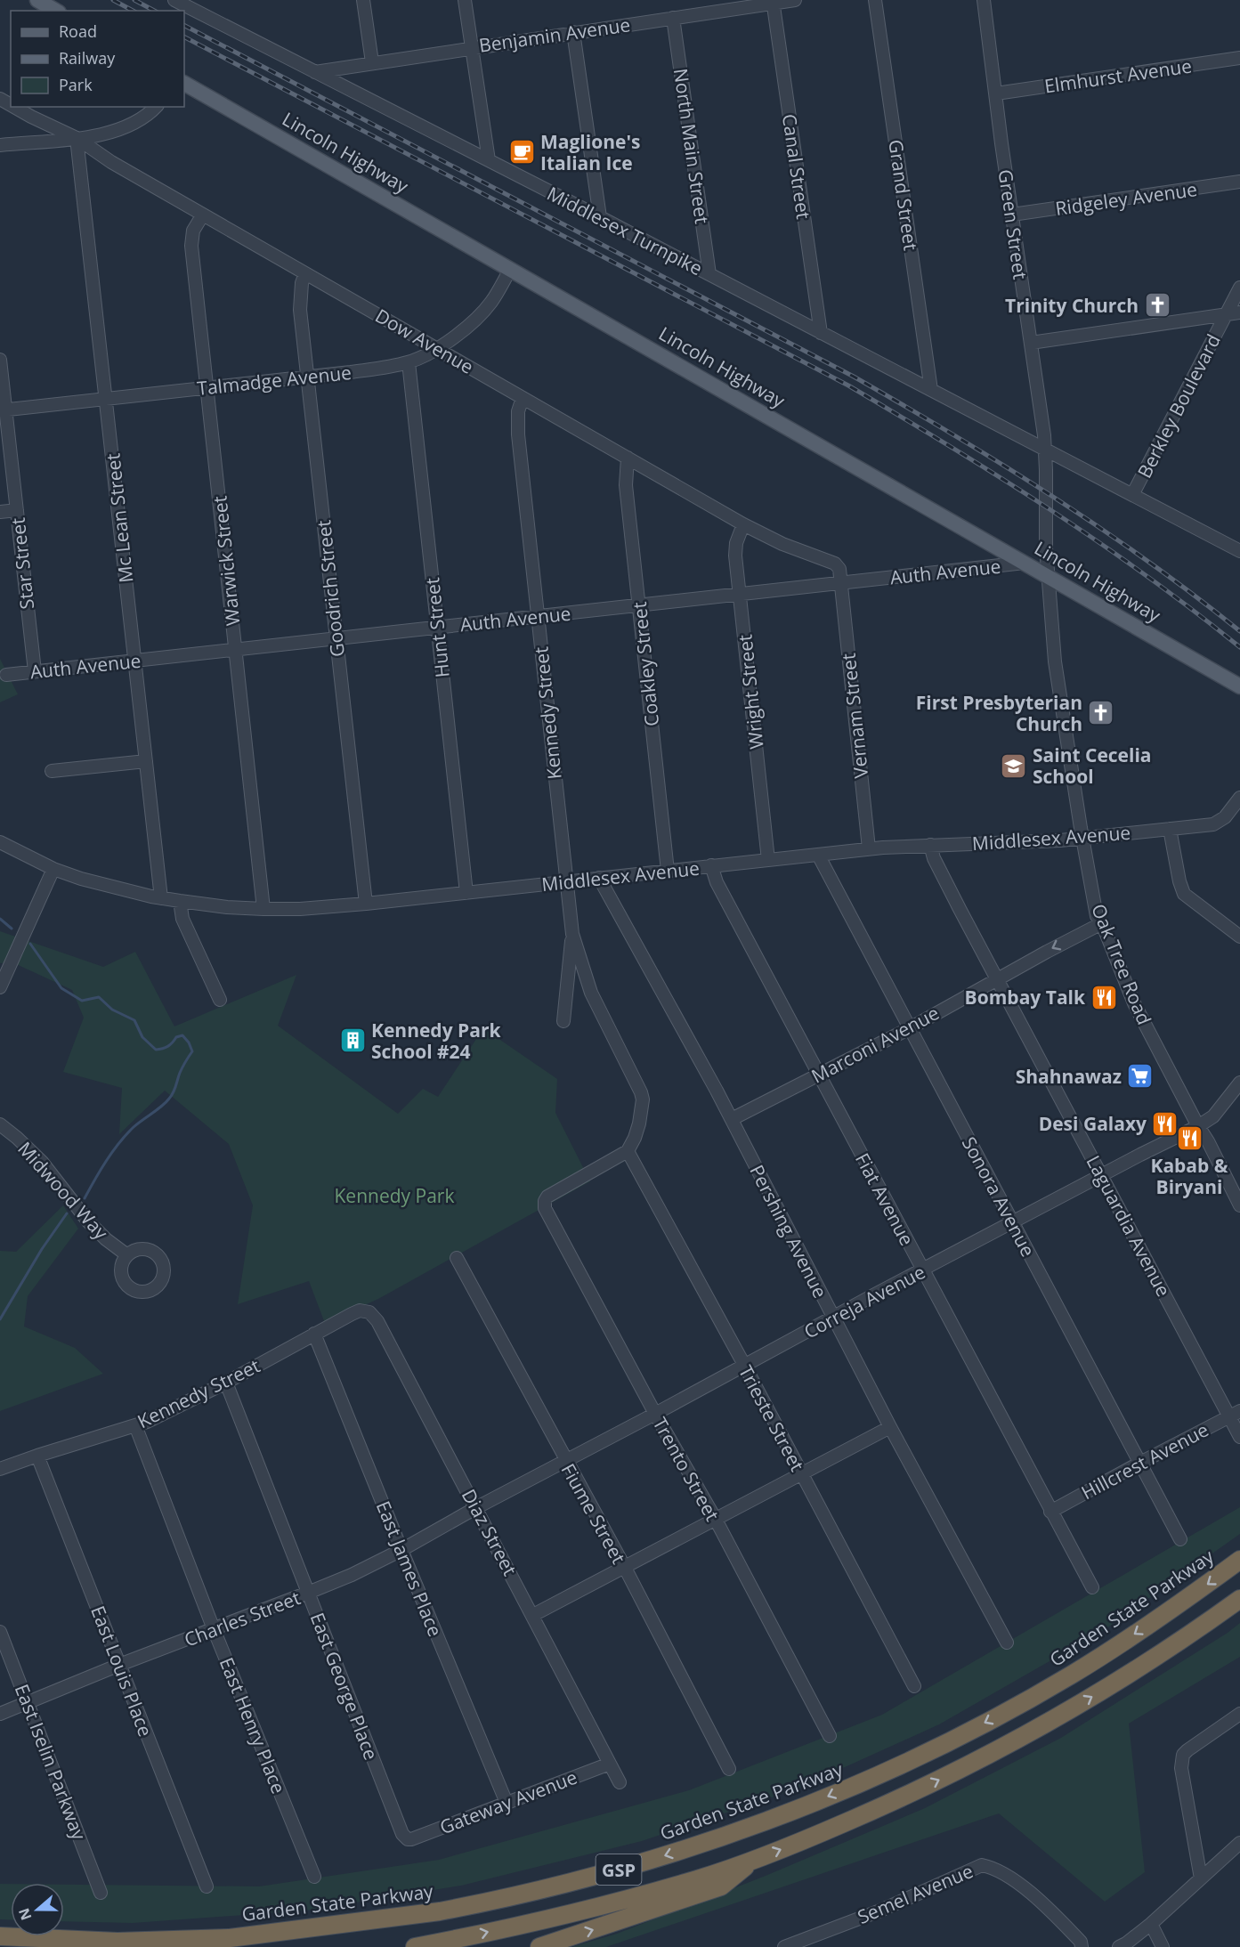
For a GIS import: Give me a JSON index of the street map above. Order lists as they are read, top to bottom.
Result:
{
  "streets": {
    "highway": ["Garden State Parkway", "GSP"],
    "main road": ["Lincoln Highway"],
    "street": [
      "Benjamin Avenue",
      "Elmhurst Avenue",
      "North Main Street",
      "Canal Street",
      "Grand Street",
      "Ridgeley Avenue",
      "Green Street",
      "Middlesex Turnpike",
      "Dow Avenue",
      "Talmadge Avenue",
      "Berkley Boulevard",
      "Mc Lean Street",
      "Warwick Street",
      "Star Street",
      "Auth Avenue",
      "Goodrich Street",
      "Hunt Street",
      "Coakley Street",
      "Wright Street",
      "Kennedy Street",
      "Vernam Street",
      "Middlesex Avenue",
      "Oak Tree Road",
      "Marconi Avenue",
      "Midwood Way",
      "Sonora Avenue",
      "Fiat Avenue",
      "Laguardia Avenue",
      "Pershing Avenue",
      "Correja Avenue",
      "Trieste Street",
      "Hillcrest Avenue",
      "Trento Street",
      "Fiume Street",
      "Diaz Street",
      "East James Place",
      "Charles Street",
      "East Louis Place",
      "East George Place",
      "East Henry Place",
      "East Iselin Parkway",
      "Gateway Avenue",
      "Semel Avenue"
    ]
  },
  "crossings": [
    ["Benjamin Avenue", "North Main Street"],
    ["Benjamin Avenue", "Canal Street"],
    ["Benjamin Avenue", "Middlesex Turnpike"],
    ["Elmhurst Avenue", "Green Street"],
    ["North Main Street", "Middlesex Turnpike"],
    ["Lincoln Highway", "Green Street"],
    ["Lincoln Highway", "Talmadge Avenue"],
    ["Lincoln Highway", "Auth Avenue"],
    ["Lincoln Highway", "Oak Tree Road"],
    ["Canal Street", "Middlesex Turnpike"],
    ["Grand Street", "Middlesex Turnpike"],
    ["Ridgeley Avenue", "Green Street"],
    ["Green Street", "Middlesex Turnpike"],
    ["Green Street", "Oak Tree Road"],
    ["Middlesex Turnpike", "Berkley Boulevard"],
    ["Dow Avenue", "Talmadge Avenue"],
    ["Dow Avenue", "Mc Lean Street"],
    ["Dow Avenue", "Warwick Street"],
    ["Dow Avenue", "Auth Avenue"],
    ["Dow Avenue", "Goodrich Street"],
    ["Dow Avenue", "Coakley Street"],
    ["Dow Avenue", "Wright Street"],
    ["Dow Avenue", "Kennedy Street"],
    ["Dow Avenue", "Vernam Street"],
    ["Talmadge Avenue", "Mc Lean Street"],
    ["Talmadge Avenue", "Warwick Street"],
    ["Talmadge Avenue", "Star Street"],
    ["Talmadge Avenue", "Goodrich Street"],
    ["Talmadge Avenue", "Hunt Street"],
    ["Mc Lean Street", "Auth Avenue"],
    ["Mc Lean Street", "Middlesex Avenue"],
    ["Warwick Street", "Auth Avenue"],
    ["Warwick Street", "Middlesex Avenue"],
    ["Star Street", "Auth Avenue"],
    ["Auth Avenue", "Goodrich Street"],
    ["Auth Avenue", "Hunt Street"],
    ["Auth Avenue", "Coakley Street"],
    ["Auth Avenue", "Wright Street"],
    ["Auth Avenue", "Kennedy Street"],
    ["Auth Avenue", "Vernam Street"],
    ["Goodrich Street", "Middlesex Avenue"],
    ["Hunt Street", "Middlesex Avenue"],
    ["Coakley Street", "Middlesex Avenue"],
    ["Wright Street", "Middlesex Avenue"],
    ["Kennedy Street", "Middlesex Avenue"],
    ["Kennedy Street", "Trieste Street"],
    ["Kennedy Street", "Trento Street"],
    ["Kennedy Street", "Diaz Street"],
    ["Kennedy Street", "East James Place"],
    ["Kennedy Street", "East Louis Place"],
    ["Kennedy Street", "East George Place"],
    ["Kennedy Street", "East Henry Place"],
    ["Vernam Street", "Middlesex Avenue"],
    ["Middlesex Avenue", "Oak Tree Road"],
    ["Middlesex Avenue", "Sonora Avenue"],
    ["Middlesex Avenue", "Fiat Avenue"],
    ["Middlesex Avenue", "Laguardia Avenue"],
    ["Middlesex Avenue", "Pershing Avenue"],
    ["Oak Tree Road", "Marconi Avenue"],
    ["Oak Tree Road", "Correja Avenue"],
    ["Marconi Avenue", "Sonora Avenue"],
    ["Marconi Avenue", "Fiat Avenue"],
    ["Marconi Avenue", "Laguardia Avenue"],
    ["Marconi Avenue", "Pershing Avenue"],
    ["Sonora Avenue", "Correja Avenue"],
    ["Sonora Avenue", "Hillcrest Avenue"],
    ["Fiat Avenue", "Correja Avenue"],
    ["Fiat Avenue", "Hillcrest Avenue"],
    ["Laguardia Avenue", "Correja Avenue"],
    ["Laguardia Avenue", "Hillcrest Avenue"],
    ["Pershing Avenue", "Correja Avenue"],
    ["Correja Avenue", "Trieste Street"],
    ["Correja Avenue", "Trento Street"],
    ["Correja Avenue", "Fiume Street"],
    ["Correja Avenue", "Diaz Street"],
    ["Correja Avenue", "Charles Street"],
    ["Trieste Street", "Trento Street"],
    ["Diaz Street", "Charles Street"],
    ["Diaz Street", "Gateway Avenue"],
    ["East James Place", "Charles Street"],
    ["East James Place", "Gateway Avenue"],
    ["Charles Street", "East Louis Place"],
    ["Charles Street", "East George Place"],
    ["Charles Street", "East Henry Place"],
    ["Charles Street", "East Iselin Parkway"],
    ["East George Place", "Gateway Avenue"]
  ],
  "parks": ["Kennedy Park"],
  "places": {
    "cafe": ["Maglione's Italian Ice"],
    "church": ["Trinity Church", "First Presbyterian Church"],
    "school or university": ["Saint Cecelia School"],
    "restaurant": ["Bombay Talk", "Desi Galaxy", "Kabab & Biryani"],
    "building": ["Kennedy Park School #24"],
    "supermarket": ["Shahnawaz"]
  },
  "legend": ["Road", "Railway", "Park"],
  "north": "left"
}
